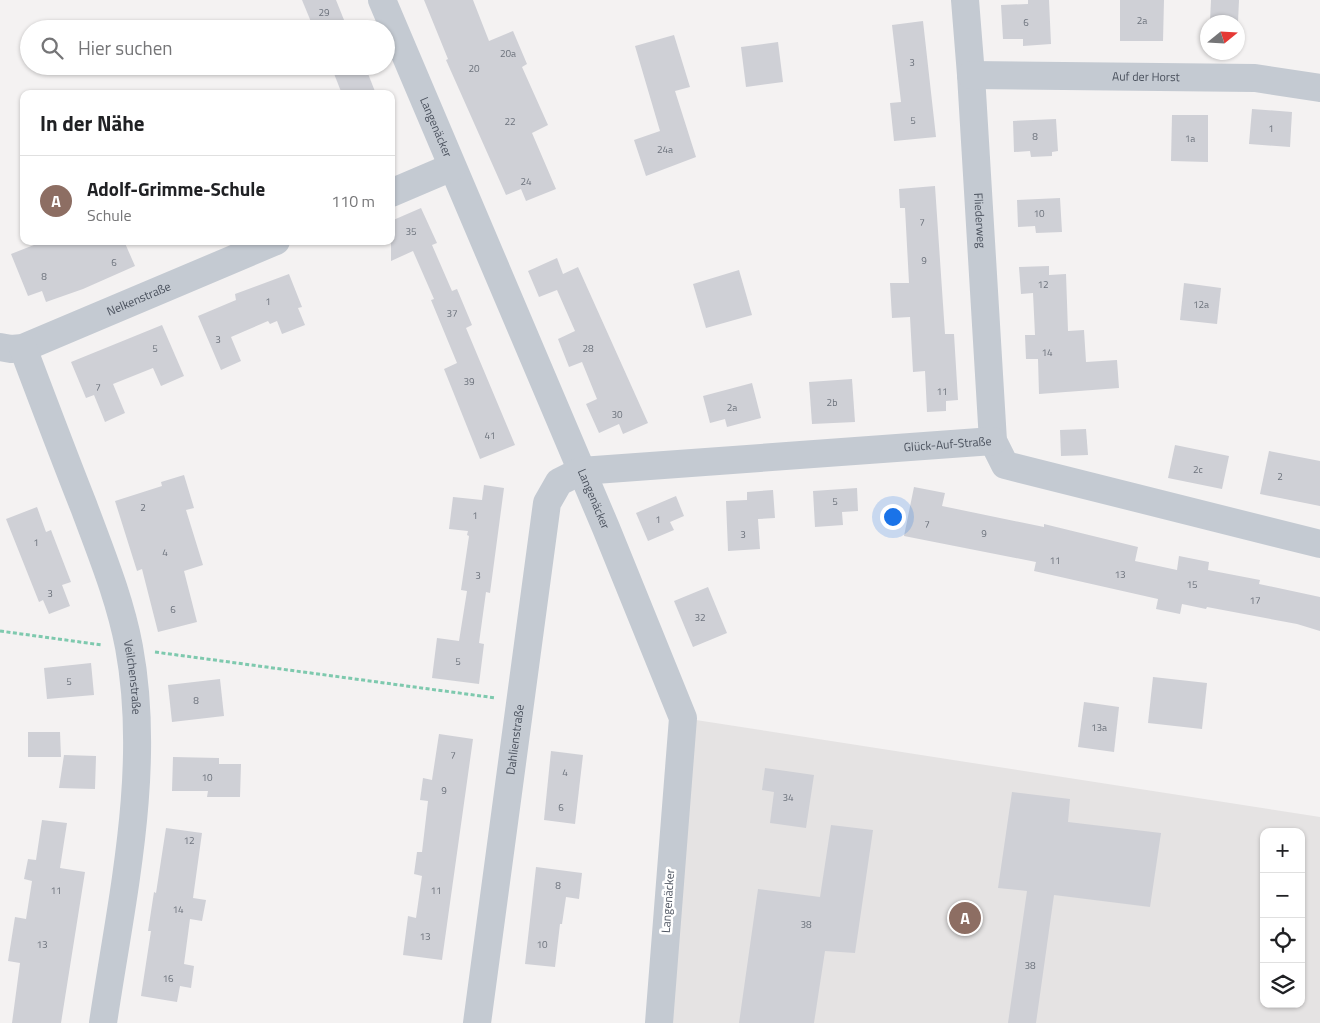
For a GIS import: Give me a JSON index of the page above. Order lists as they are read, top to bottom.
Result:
{
  "streets": {
    "street": [
      "Auf der Horst",
      "Langenäcker",
      "Fliederweg",
      "Nelkenstraße",
      "Glück-Auf-Straße",
      "Veilchenstraße",
      "Dahlienstraße"
    ]
  },
  "crossings": [
    ["Auf der Horst", "Fliederweg"],
    ["Langenäcker", "Glück-Auf-Straße"],
    ["Langenäcker", "Dahlienstraße"],
    ["Fliederweg", "Glück-Auf-Straße"],
    ["Nelkenstraße", "Veilchenstraße"],
    ["Glück-Auf-Straße", "Dahlienstraße"]
  ],
  "house_numbers": [
    "29",
    "2a",
    "6",
    "20a",
    "3",
    "20",
    "5",
    "22",
    "1",
    "8",
    "1a",
    "24a",
    "24",
    "10",
    "7",
    "35",
    "9",
    "6",
    "8",
    "12",
    "1",
    "12a",
    "37",
    "3",
    "5",
    "28",
    "14",
    "39",
    "7",
    "11",
    "2b",
    "2a",
    "30",
    "41",
    "2c",
    "2",
    "5",
    "2",
    "1",
    "1",
    "7",
    "9",
    "3",
    "1",
    "4",
    "11",
    "13",
    "3",
    "15",
    "3",
    "17",
    "6",
    "32",
    "5",
    "5",
    "8",
    "13a",
    "7",
    "4",
    "10",
    "9",
    "34",
    "6",
    "12",
    "8",
    "11",
    "11",
    "14",
    "38",
    "13",
    "13",
    "10",
    "38",
    "16"
  ],
  "north": "right",
  "page": {
    "search": "Hier suchen",
    "heading": "In der Nähe",
    "list": [
      {
        "mark": "A",
        "name": "Adolf-Grimme-Schule",
        "note": "Schule",
        "value": "110 m"
      }
    ],
    "map_buttons": ["+", "−"],
    "pins": "A"
  }
}
